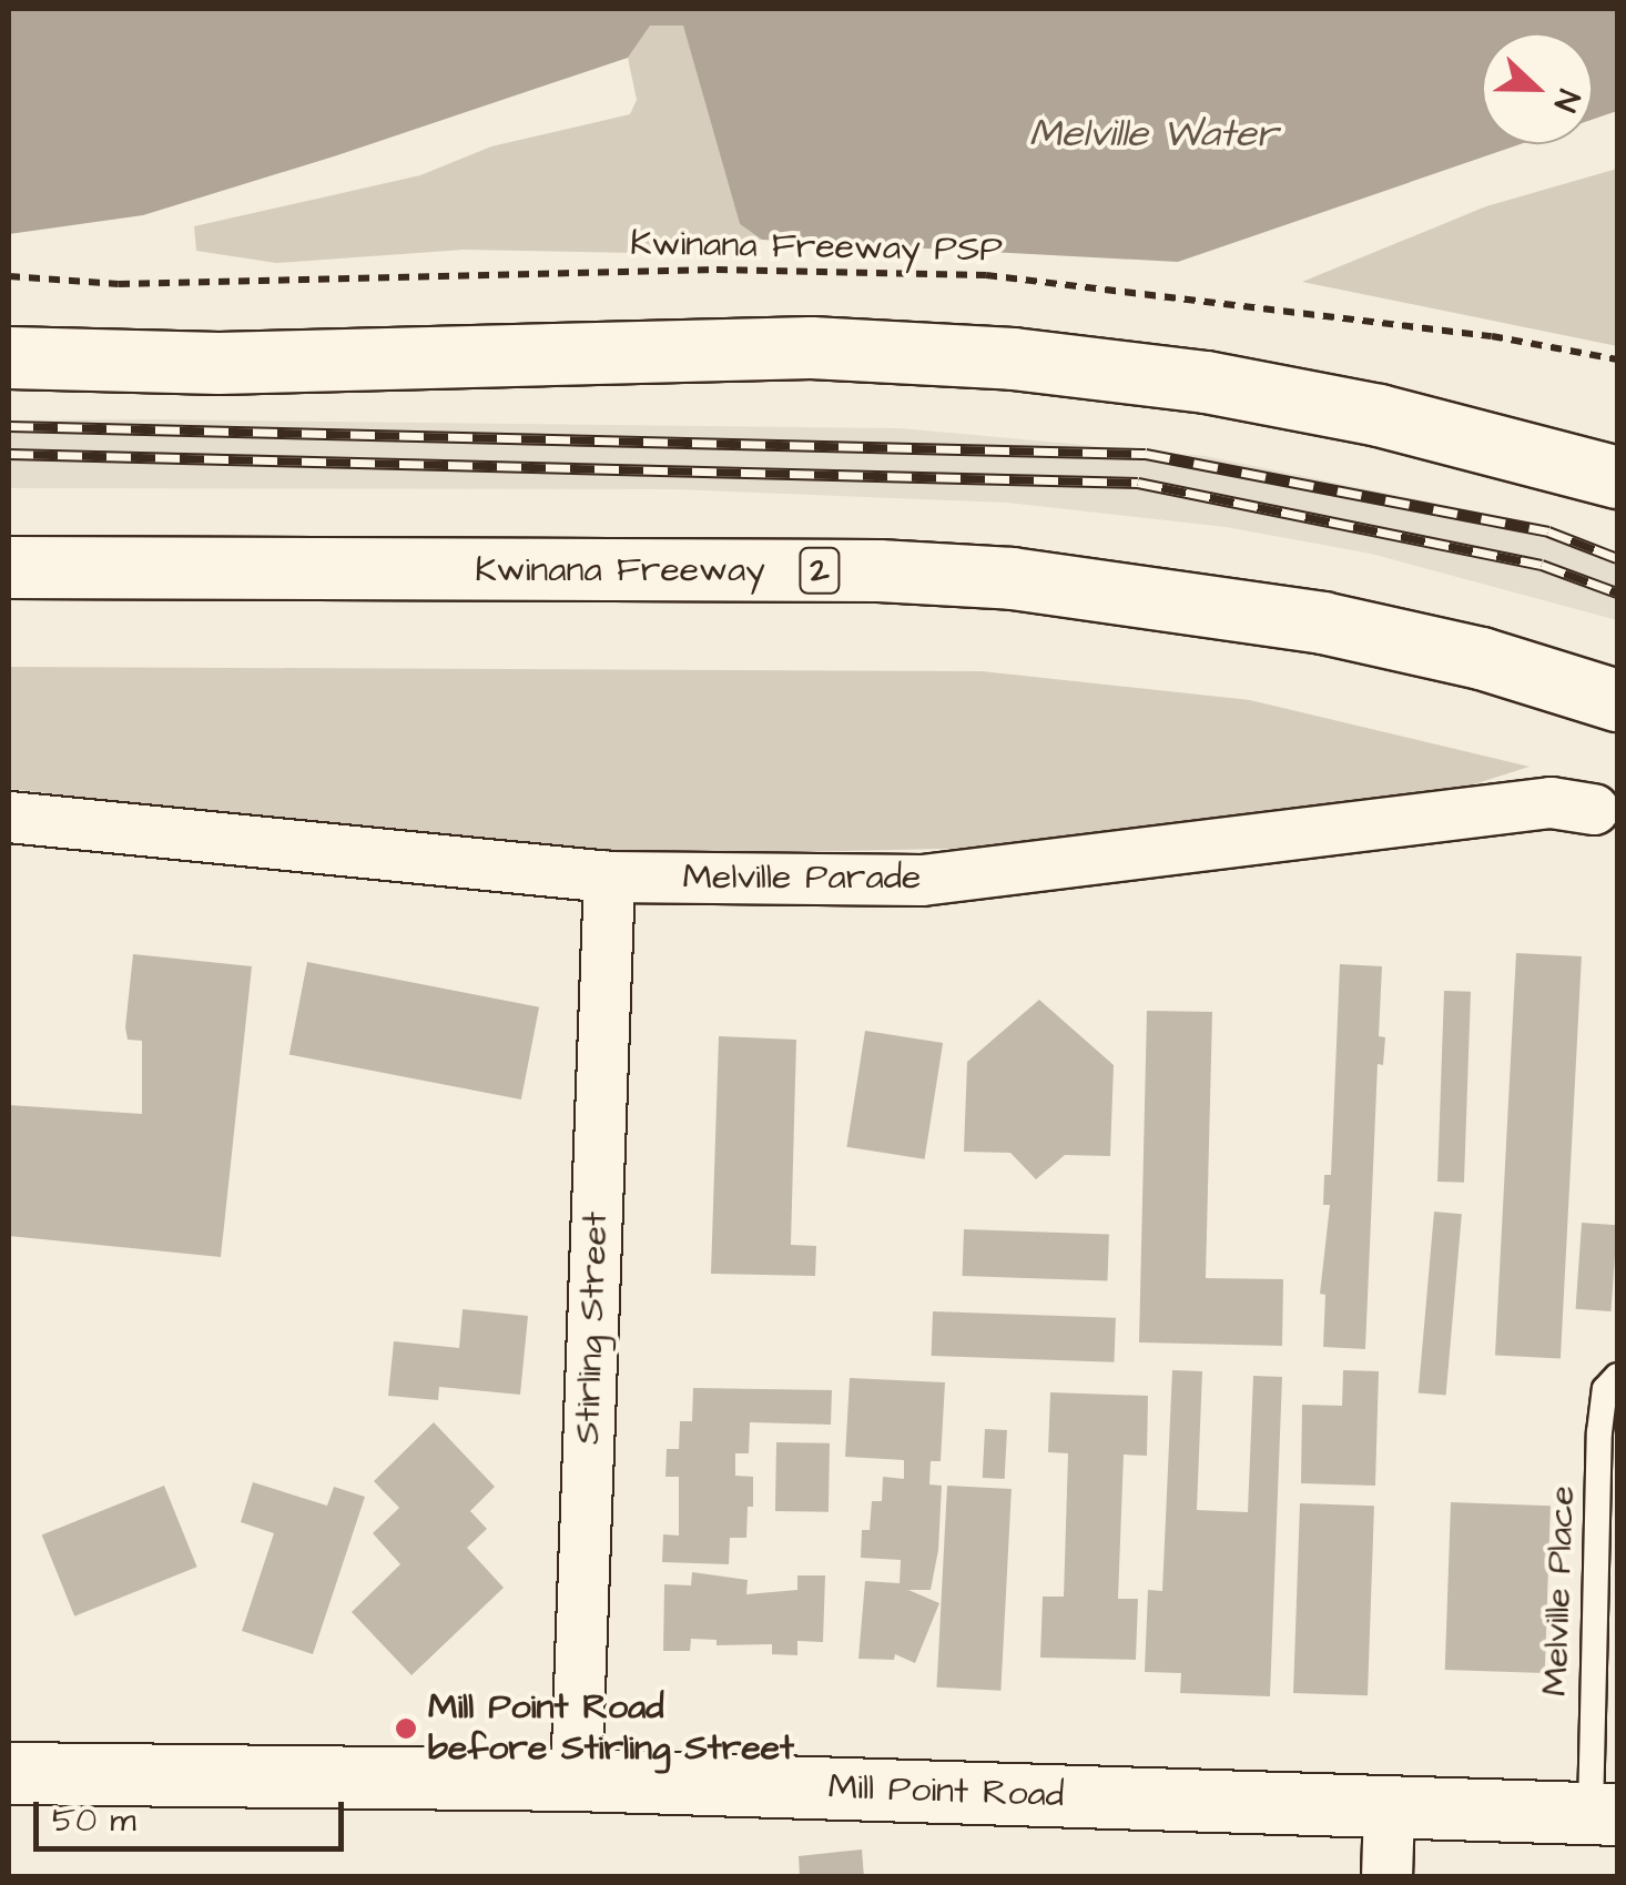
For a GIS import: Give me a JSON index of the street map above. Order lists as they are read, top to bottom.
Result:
{
  "streets": {
    "main road": ["Kwinana Freeway", "2", "Mill Point Road"],
    "street": ["Melville Parade", "Stirling Street"],
    "lane": ["Melville Place"],
    "path": ["Kwinana Freeway PSP"]
  },
  "crossings": [
    ["Melville Parade", "Stirling Street"],
    ["Stirling Street", "Mill Point Road"],
    ["Melville Place", "Mill Point Road"]
  ],
  "water": ["Melville Water"],
  "places": ["Mill Point Road before Stirling Street"],
  "scale_bar": "50 m",
  "north": "right"
}
